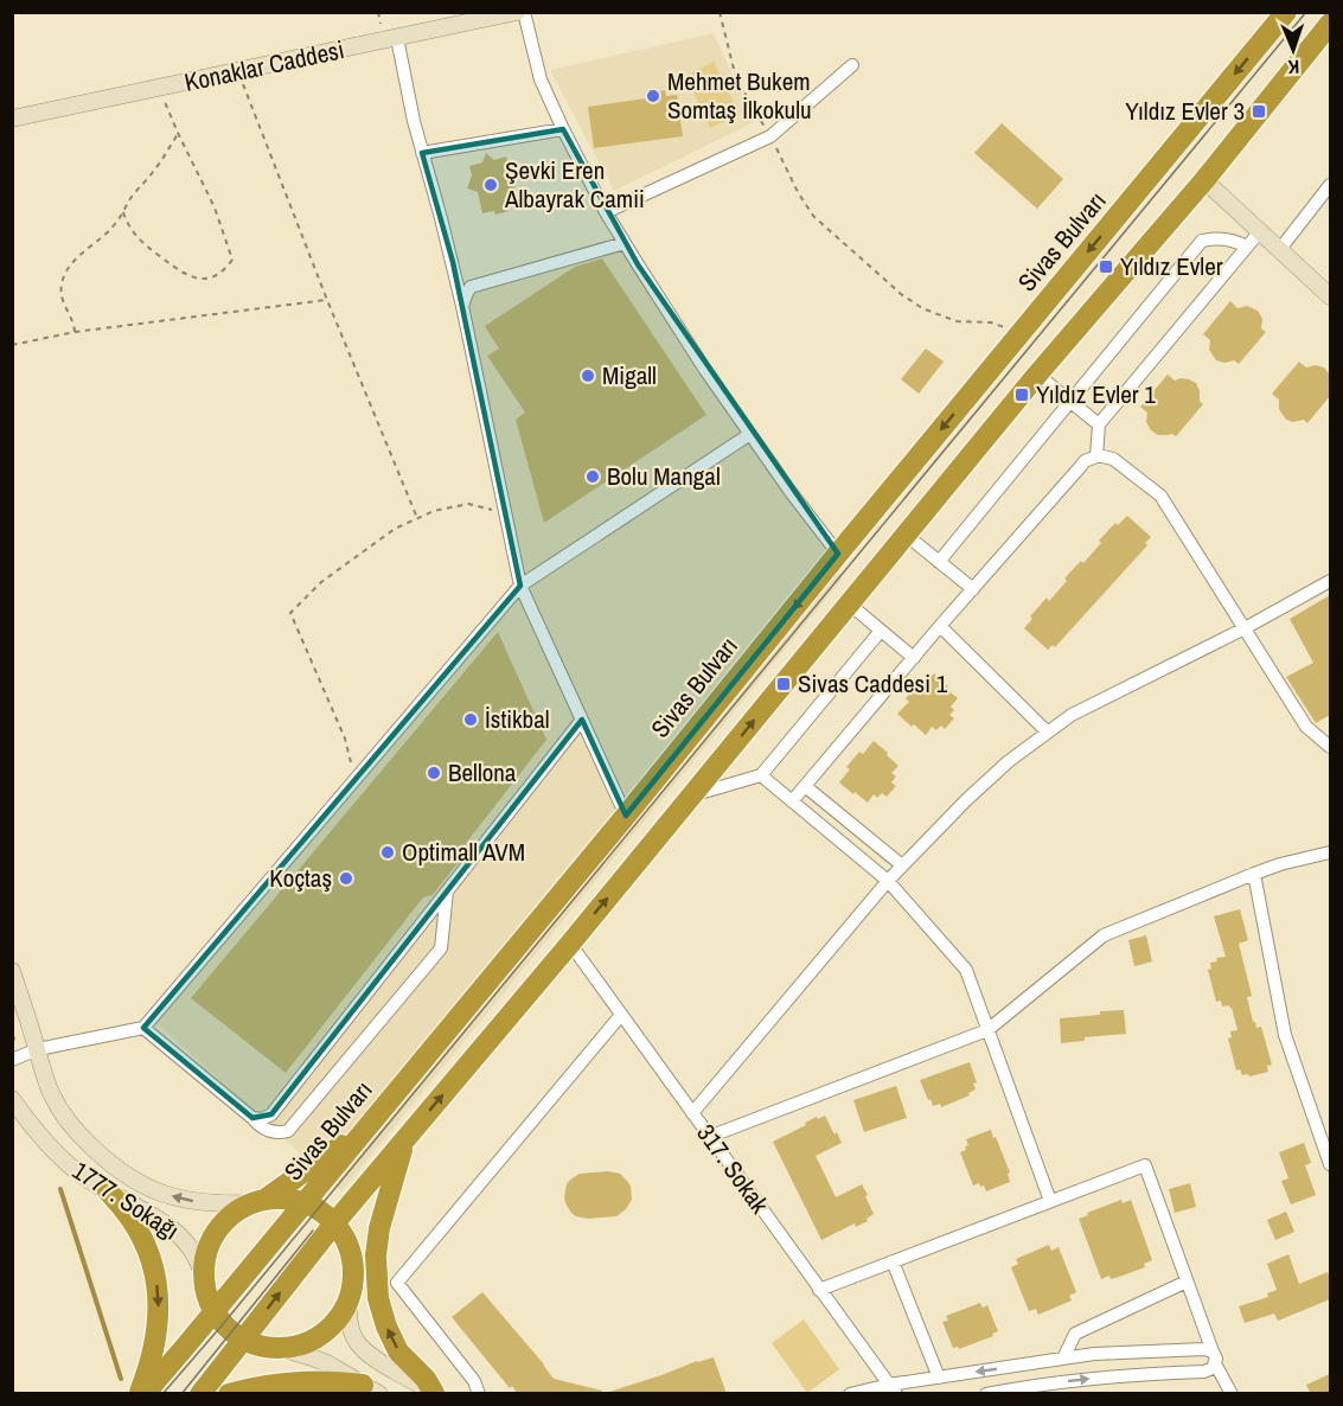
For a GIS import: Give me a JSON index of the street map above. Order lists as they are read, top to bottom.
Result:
{
  "streets": {
    "highway": ["Sivas Bulvarı"],
    "street": ["Konaklar Caddesi", "317. Sokak", "1777. Sokağı"]
  },
  "places": {
    "other": [
      "Mehmet Bukem Somtaş İlkokulu",
      "Şevki Eren Albayrak Camii",
      "Migall",
      "Bolu Mangal",
      "İstikbal",
      "Bellona",
      "Optimall AVM",
      "Koçtaş"
    ],
    "transit": [
      "Yıldız Evler 3",
      "Yıldız Evler",
      "Yıldız Evler 1",
      "Sivas Caddesi 1"
    ]
  },
  "north": "bottom"
}
